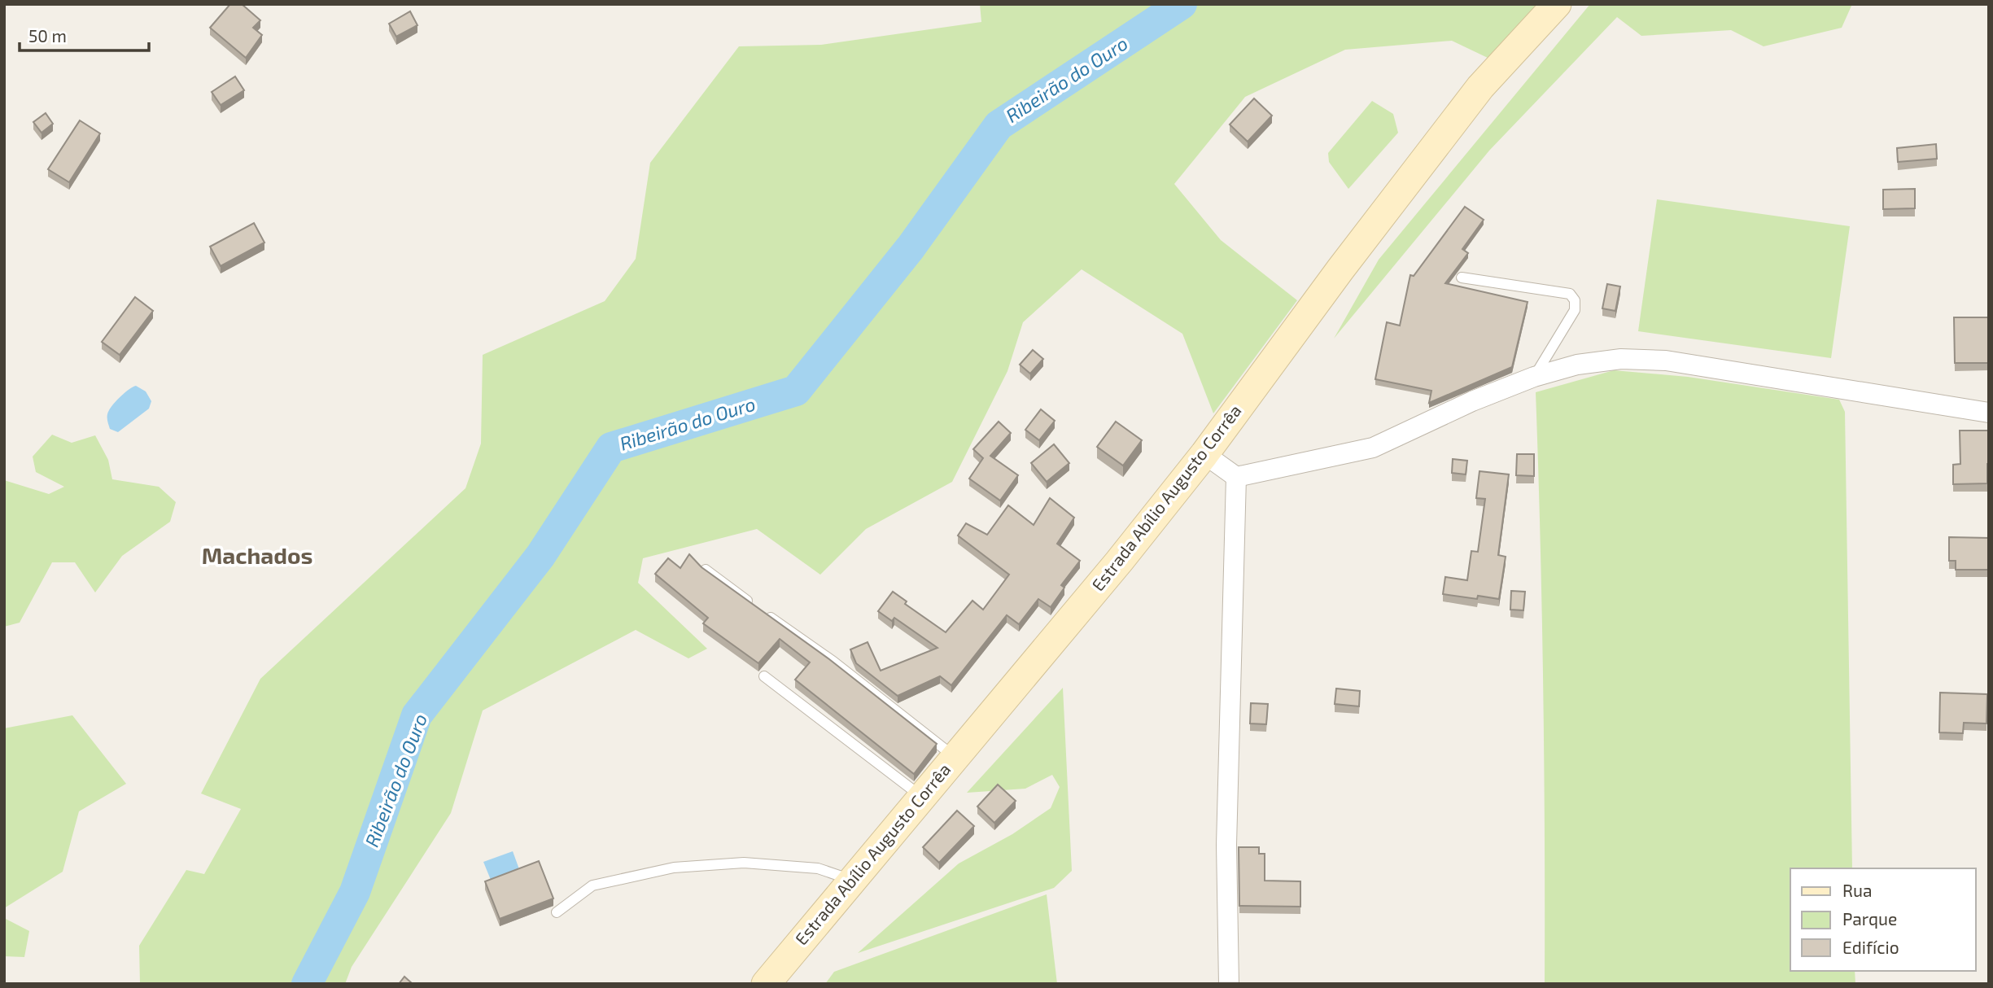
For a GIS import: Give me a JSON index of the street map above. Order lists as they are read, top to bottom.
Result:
{
  "streets": {
    "main road": ["Estrada Abílio Augusto Corrêa"]
  },
  "districts": ["Machados"],
  "water": ["Ribeirão do Ouro"],
  "legend": ["Rua", "Parque", "Edifício"],
  "scale_bar": "50 m"
}
